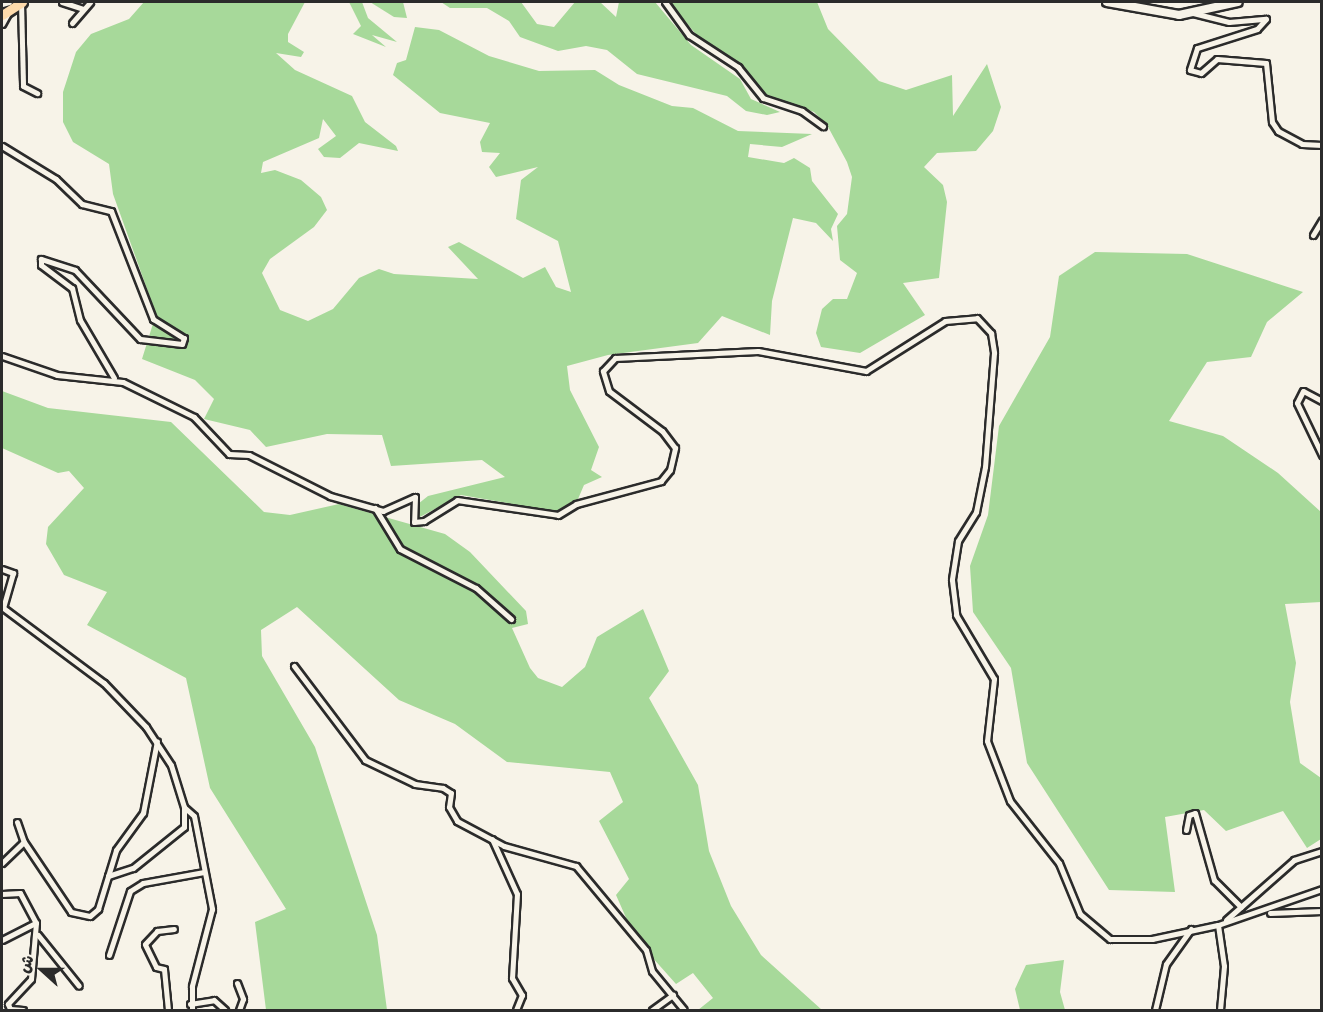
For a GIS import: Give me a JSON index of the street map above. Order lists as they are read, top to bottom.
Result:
{
  "north": "left"
}
